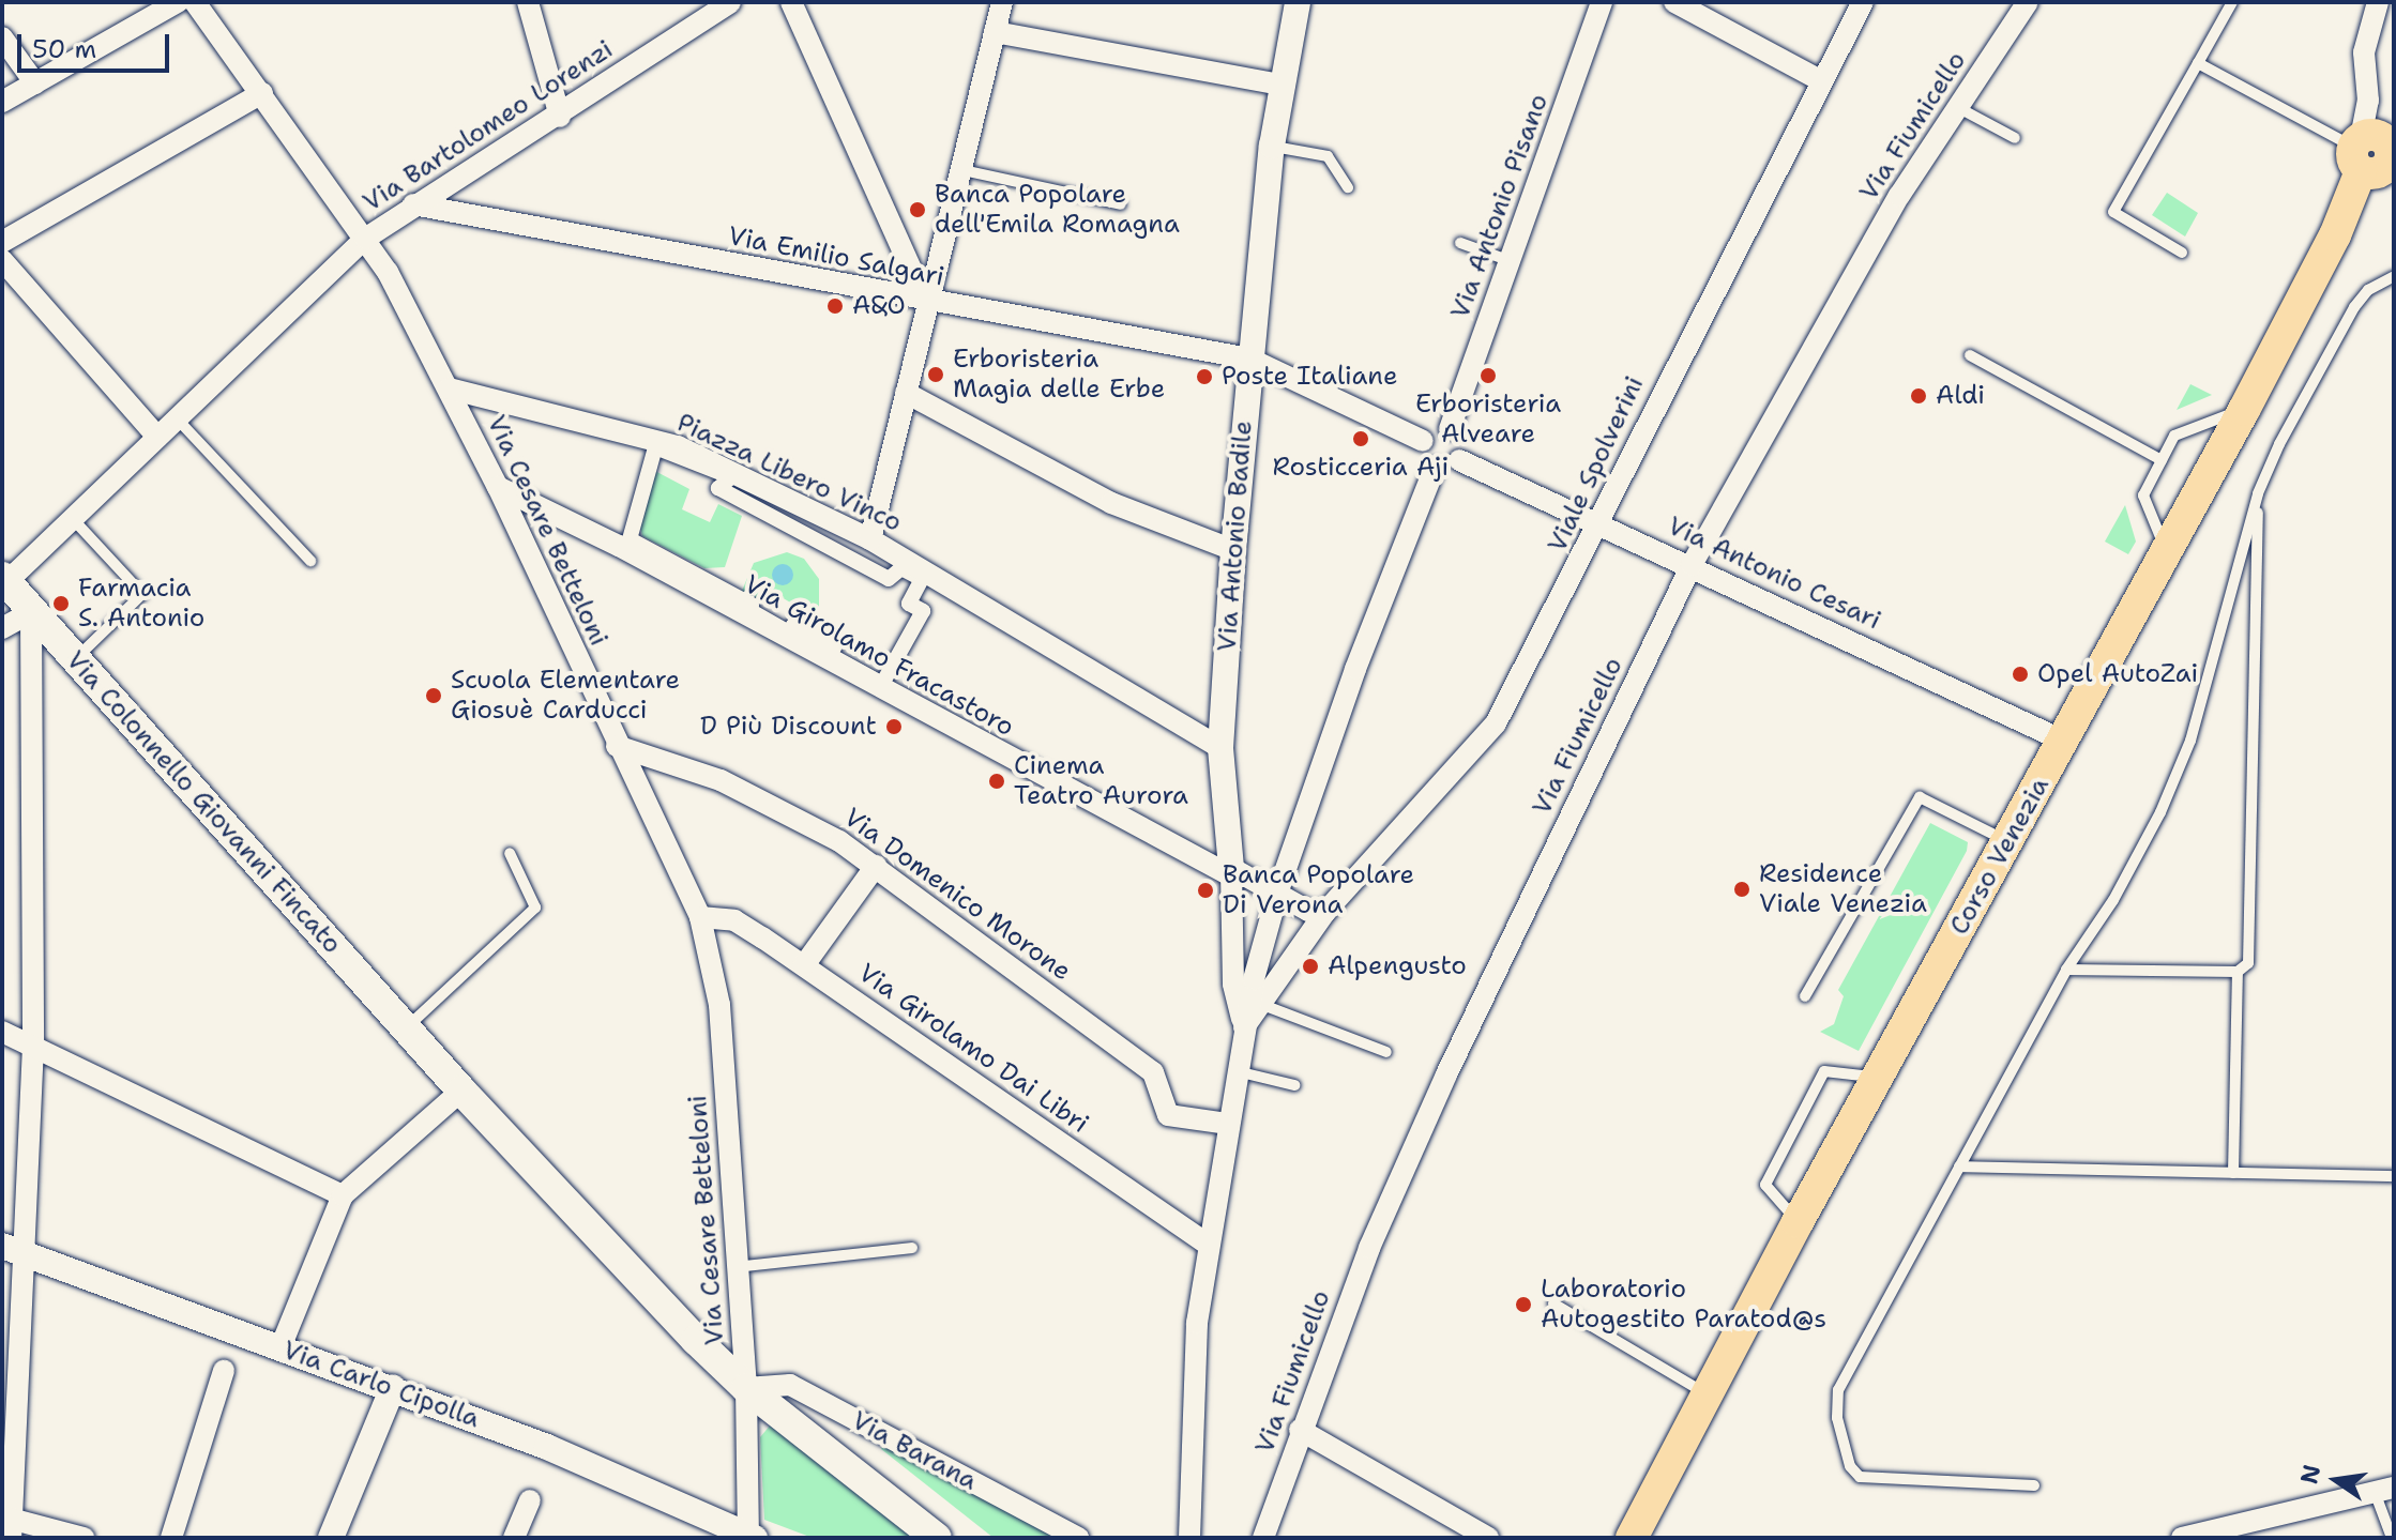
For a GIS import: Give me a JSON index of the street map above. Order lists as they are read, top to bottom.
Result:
{
  "streets": {
    "main road": ["Via Colonnello Giovanni Fincato", "Corso Venezia", "Via Barana"],
    "street": [
      "Via Bartolomeo Lorenzi",
      "Via Fiumicello",
      "Via Antonio Pisano",
      "Via Emilio Salgari",
      "Viale Spolverini",
      "Piazza Libero Vinco",
      "Via Cesare Betteloni",
      "Via Antonio Badile",
      "Via Antonio Cesari",
      "Via Girolamo Fracastoro",
      "Via Domenico Morone",
      "Via Girolamo Dai Libri",
      "Via Carlo Cipolla"
    ]
  },
  "crossings": [
    ["Via Bartolomeo Lorenzi", "Via Emilio Salgari"],
    ["Via Bartolomeo Lorenzi", "Via Cesare Betteloni"],
    ["Via Bartolomeo Lorenzi", "Via Colonnello Giovanni Fincato"],
    ["Via Fiumicello", "Via Antonio Cesari"],
    ["Via Antonio Pisano", "Via Antonio Cesari"],
    ["Via Emilio Salgari", "Via Antonio Badile"],
    ["Viale Spolverini", "Via Antonio Cesari"],
    ["Viale Spolverini", "Via Girolamo Fracastoro"],
    ["Piazza Libero Vinco", "Via Cesare Betteloni"],
    ["Piazza Libero Vinco", "Via Antonio Badile"],
    ["Via Cesare Betteloni", "Via Girolamo Fracastoro"],
    ["Via Cesare Betteloni", "Via Colonnello Giovanni Fincato"],
    ["Via Cesare Betteloni", "Via Domenico Morone"],
    ["Via Cesare Betteloni", "Via Girolamo Dai Libri"],
    ["Via Cesare Betteloni", "Via Barana"],
    ["Via Antonio Badile", "Via Girolamo Fracastoro"],
    ["Via Antonio Cesari", "Corso Venezia"],
    ["Via Colonnello Giovanni Fincato", "Via Barana"]
  ],
  "places": [
    "Banca Popolare dell'Emila Romagna",
    "A&O",
    "Erboristeria Magia delle Erbe",
    "Erboristeria Alveare",
    "Poste Italiane",
    "Aldi",
    "Rosticceria Aji",
    "Farmacia S. Antonio",
    "Opel AutoZai",
    "Scuola Elementare Giosuè Carducci",
    "D Più Discount",
    "Cinema Teatro Aurora",
    "Residence Viale Venezia",
    "Banca Popolare Di Verona",
    "Alpengusto",
    "Laboratorio Autogestito Paratod@s"
  ],
  "scale_bar": "50 m",
  "north": "left"
}
